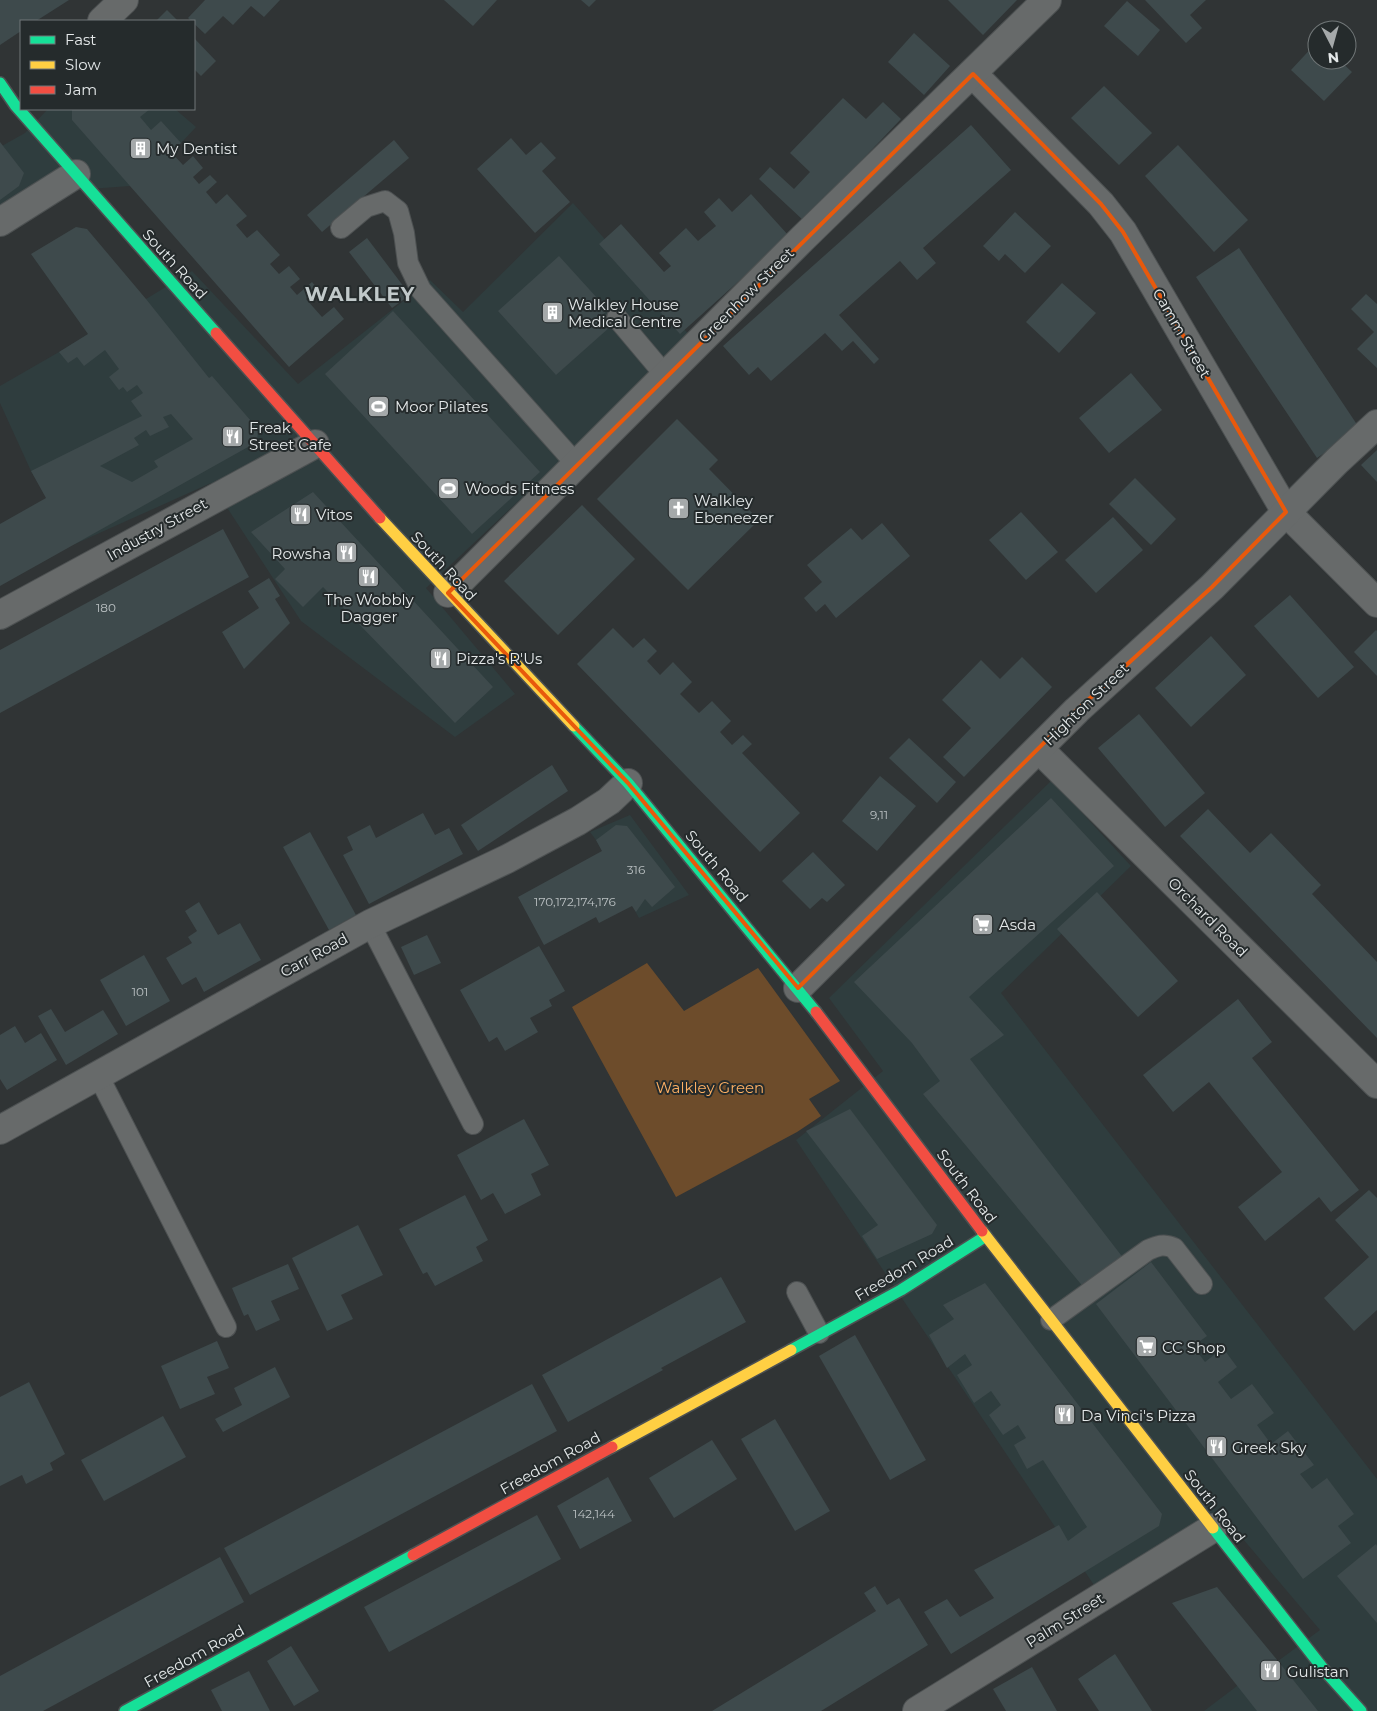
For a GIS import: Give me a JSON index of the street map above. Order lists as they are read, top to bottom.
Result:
{
  "streets": {
    "street": [
      "South Road",
      "Greenhow Street",
      "Camm Street",
      "Industry Street",
      "Highton Street",
      "Orchard Road",
      "Carr Road",
      "Freedom Road",
      "Palm Street"
    ]
  },
  "crossings": [
    ["South Road", "Greenhow Street"],
    ["South Road", "Industry Street"],
    ["South Road", "Highton Street"],
    ["South Road", "Carr Road"],
    ["South Road", "Freedom Road"],
    ["South Road", "Palm Street"],
    ["Greenhow Street", "Camm Street"],
    ["Camm Street", "Highton Street"],
    ["Highton Street", "Orchard Road"]
  ],
  "districts": ["WALKLEY"],
  "parks": ["Walkley Green"],
  "places": {
    "building": ["My Dentist", "Walkley House Medical Centre"],
    "sports": ["Moor Pilates", "Woods Fitness"],
    "restaurant": [
      "Freak Street Cafe",
      "Vitos",
      "Rowsha",
      "The Wobbly Dagger",
      "Pizza's R'Us",
      "Da Vinci's Pizza",
      "Greek Sky",
      "Gulistan"
    ],
    "church": ["Walkley Ebeneezer"],
    "supermarket": ["Asda", "CC Shop"]
  },
  "house_numbers": [
    "180",
    "9,11",
    "316",
    "170,172,174,176",
    "101",
    "142,144"
  ],
  "legend": ["Fast", "Slow", "Jam"],
  "north": "bottom"
}
